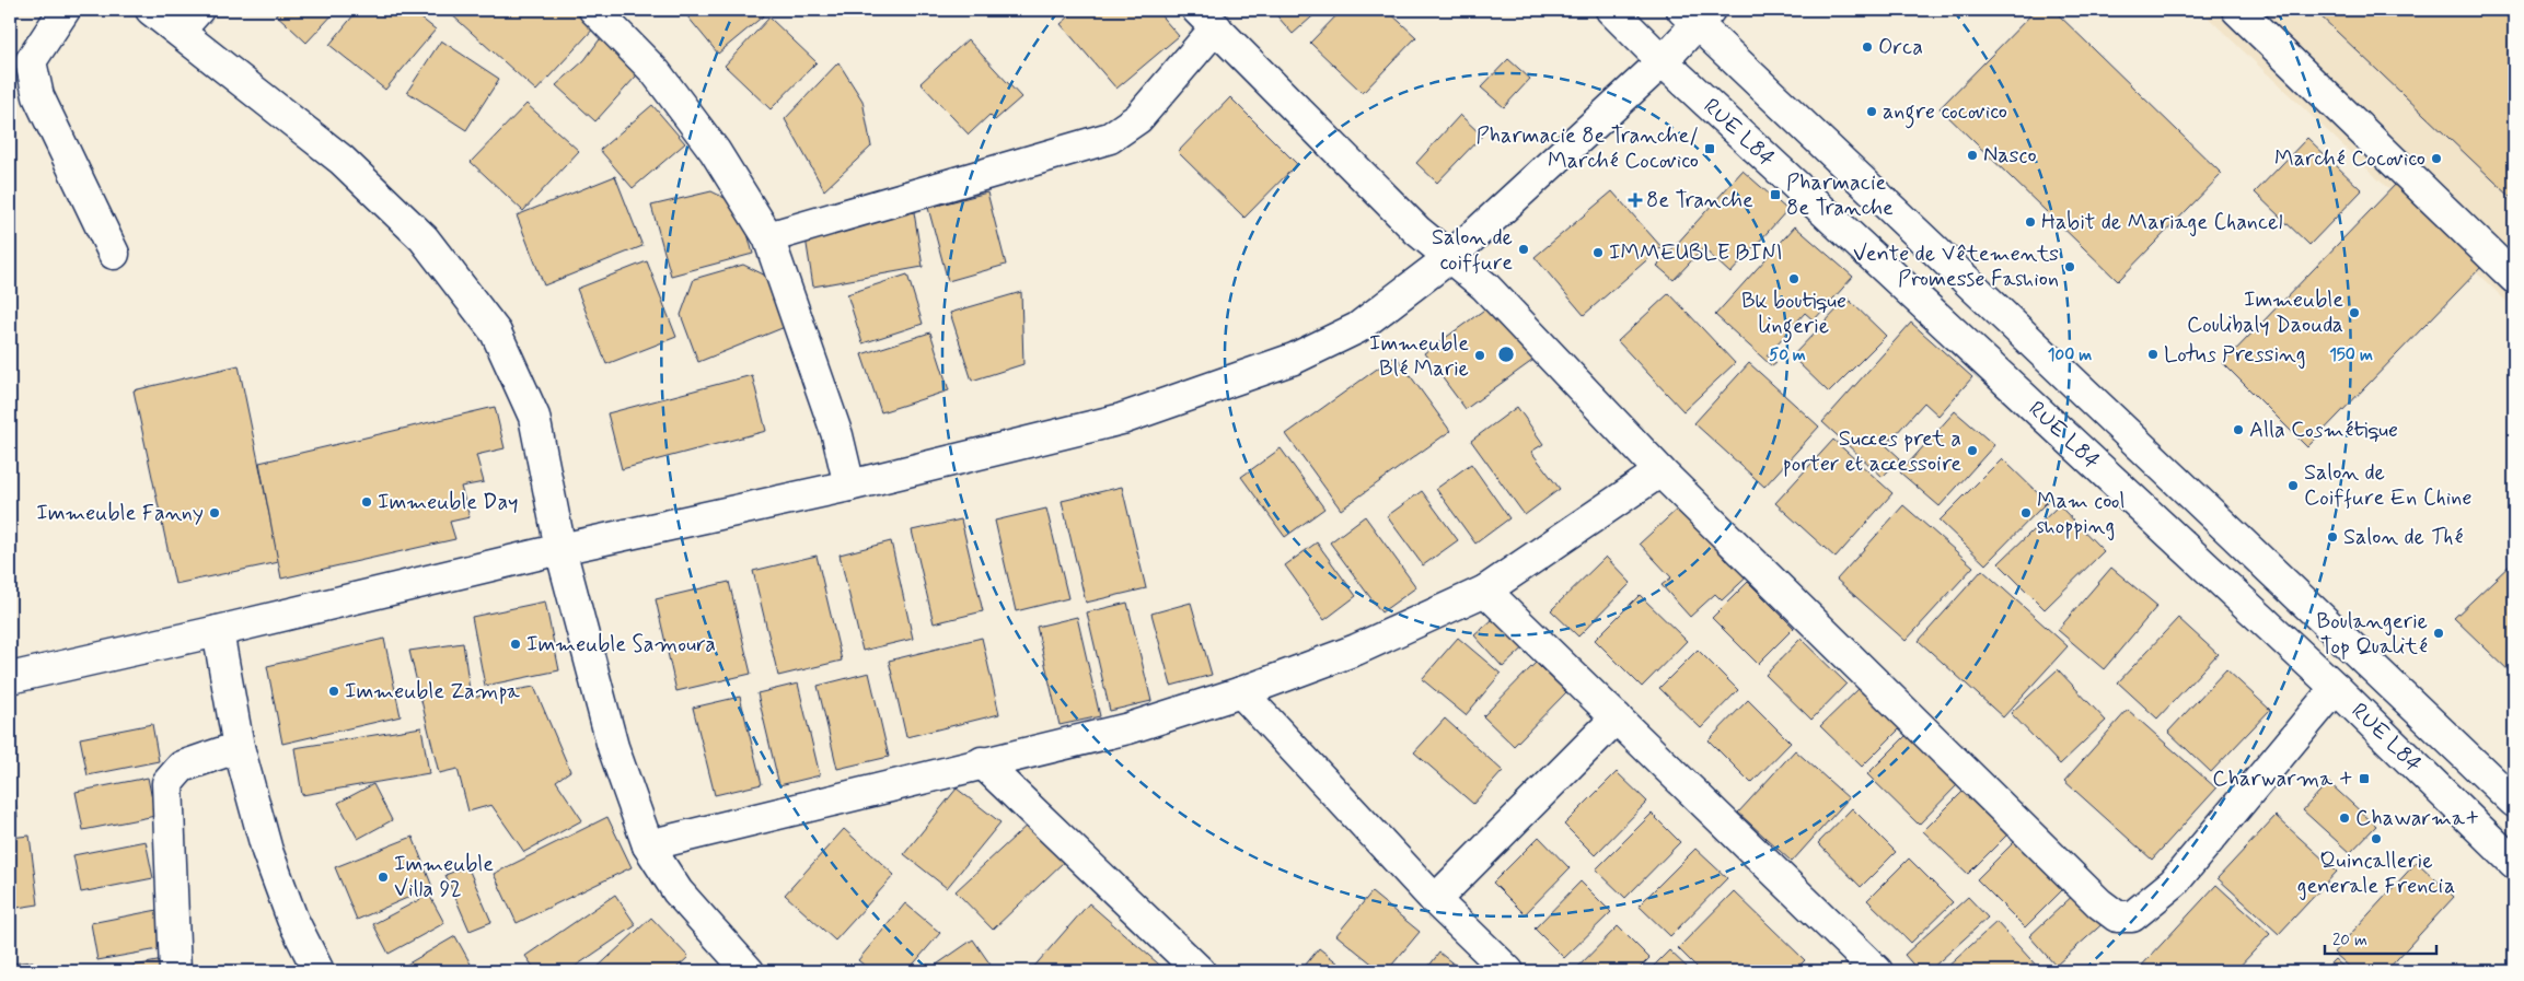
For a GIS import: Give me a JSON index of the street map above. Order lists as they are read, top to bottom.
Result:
{
  "streets": {
    "street": ["RUE L84"]
  },
  "places": {
    "other": [
      "Orca",
      "angre cocovico",
      "Nasco",
      "Marché Cocovico",
      "Habit de Mariage Chancel",
      "Salon de coiffure",
      "IMMEUBLE BINI",
      "Vente de Vêtements Promesse Fashion",
      "Bk boutique lingerie",
      "Immeuble Coulibaly Daouda",
      "Lotus Pressing",
      "Immeuble Blé Marie",
      "Alla Cosmétique",
      "Succes pret a porter et accessoire",
      "Salon de Coiffure En Chine",
      "Immeuble Day",
      "Immeuble Fanny",
      "Mam cool shopping",
      "Salon de Thé",
      "Boulangerie Top Qualité",
      "Immeuble Samoura",
      "Immeuble Zampa",
      "Chawarma+",
      "Quincallerie generale Frencia",
      "Immeuble Villa 92"
    ],
    "transit": ["Pharmacie 8e Tranche/ Marché Cocovico", "Pharmacie 8e Tranche", "Charwarma +"],
    "health": ["8e Tranche"]
  },
  "scale_bar": "20 m",
  "rings": ["50 m", "100 m", "150 m"]
}
